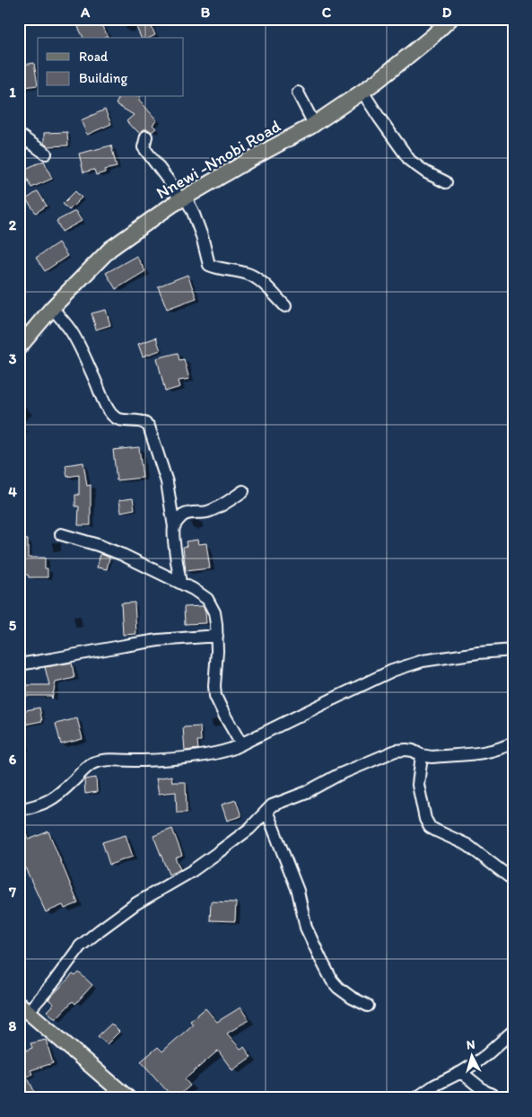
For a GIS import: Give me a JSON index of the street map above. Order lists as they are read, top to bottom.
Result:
{
  "streets": {
    "main road": ["Nnewi -Nnobi Road"]
  },
  "legend": ["Road", "Building"],
  "north": "top",
  "grid": {
    "columns": [
      "A",
      "B",
      "C",
      "D"
    ],
    "rows": [
      "1",
      "2",
      "3",
      "4",
      "5",
      "6",
      "7",
      "8"
    ]
  }
}
